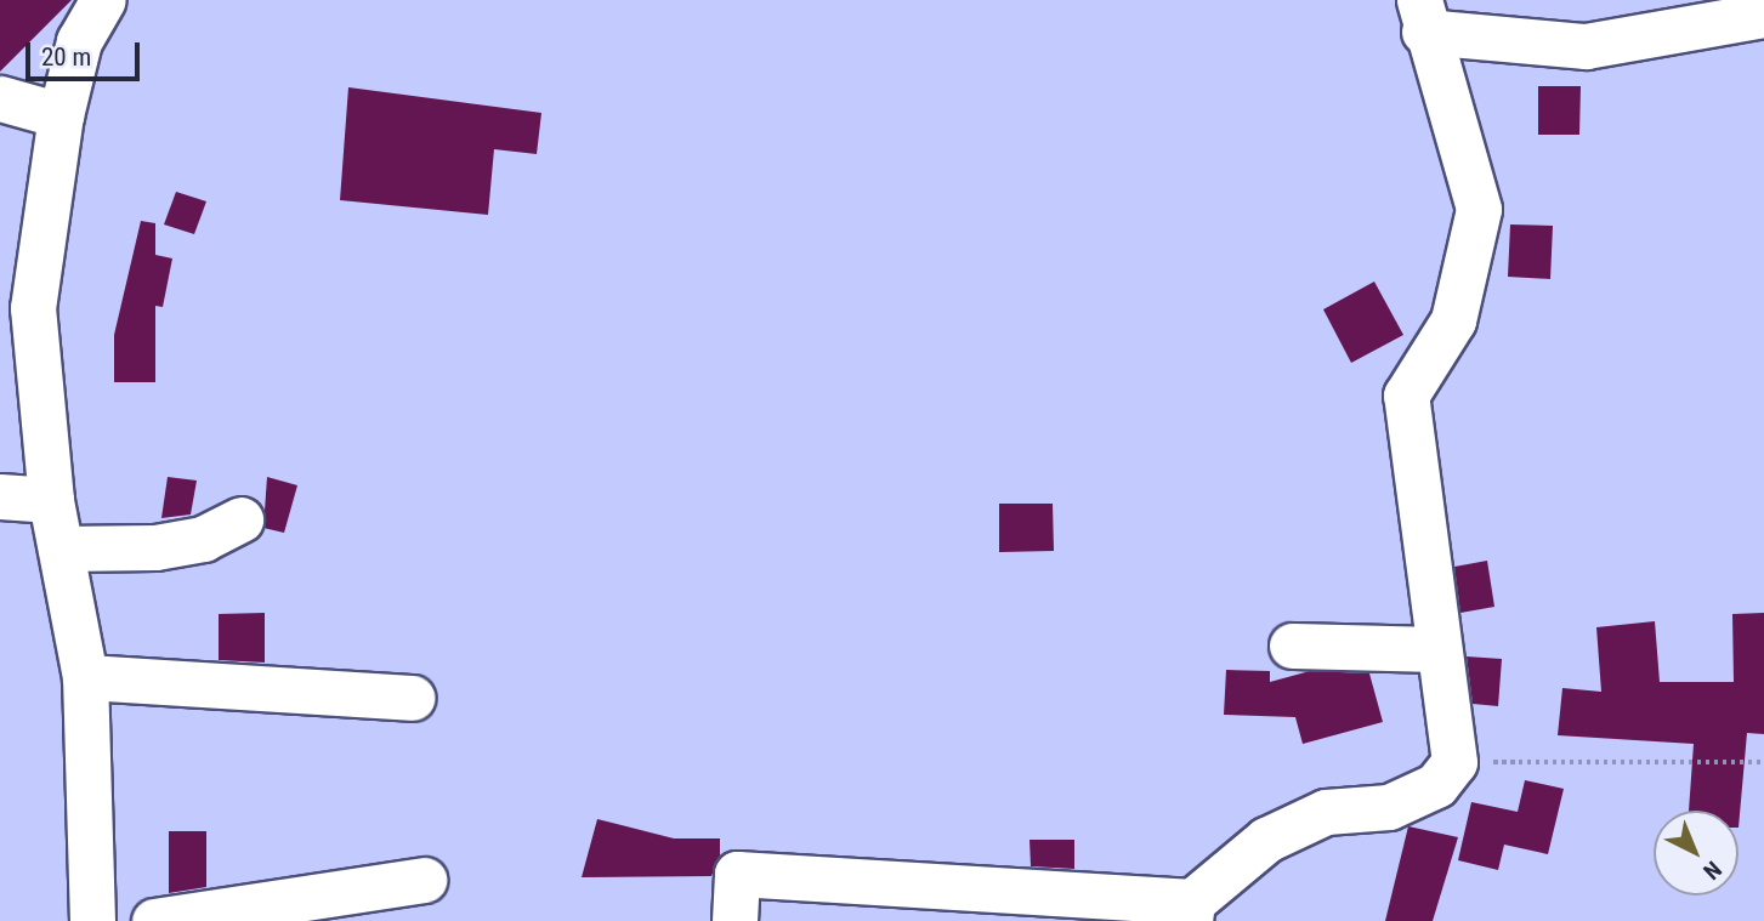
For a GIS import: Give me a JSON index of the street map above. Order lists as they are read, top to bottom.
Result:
{
  "scale_bar": "20 m",
  "north": "bottom right"
}
